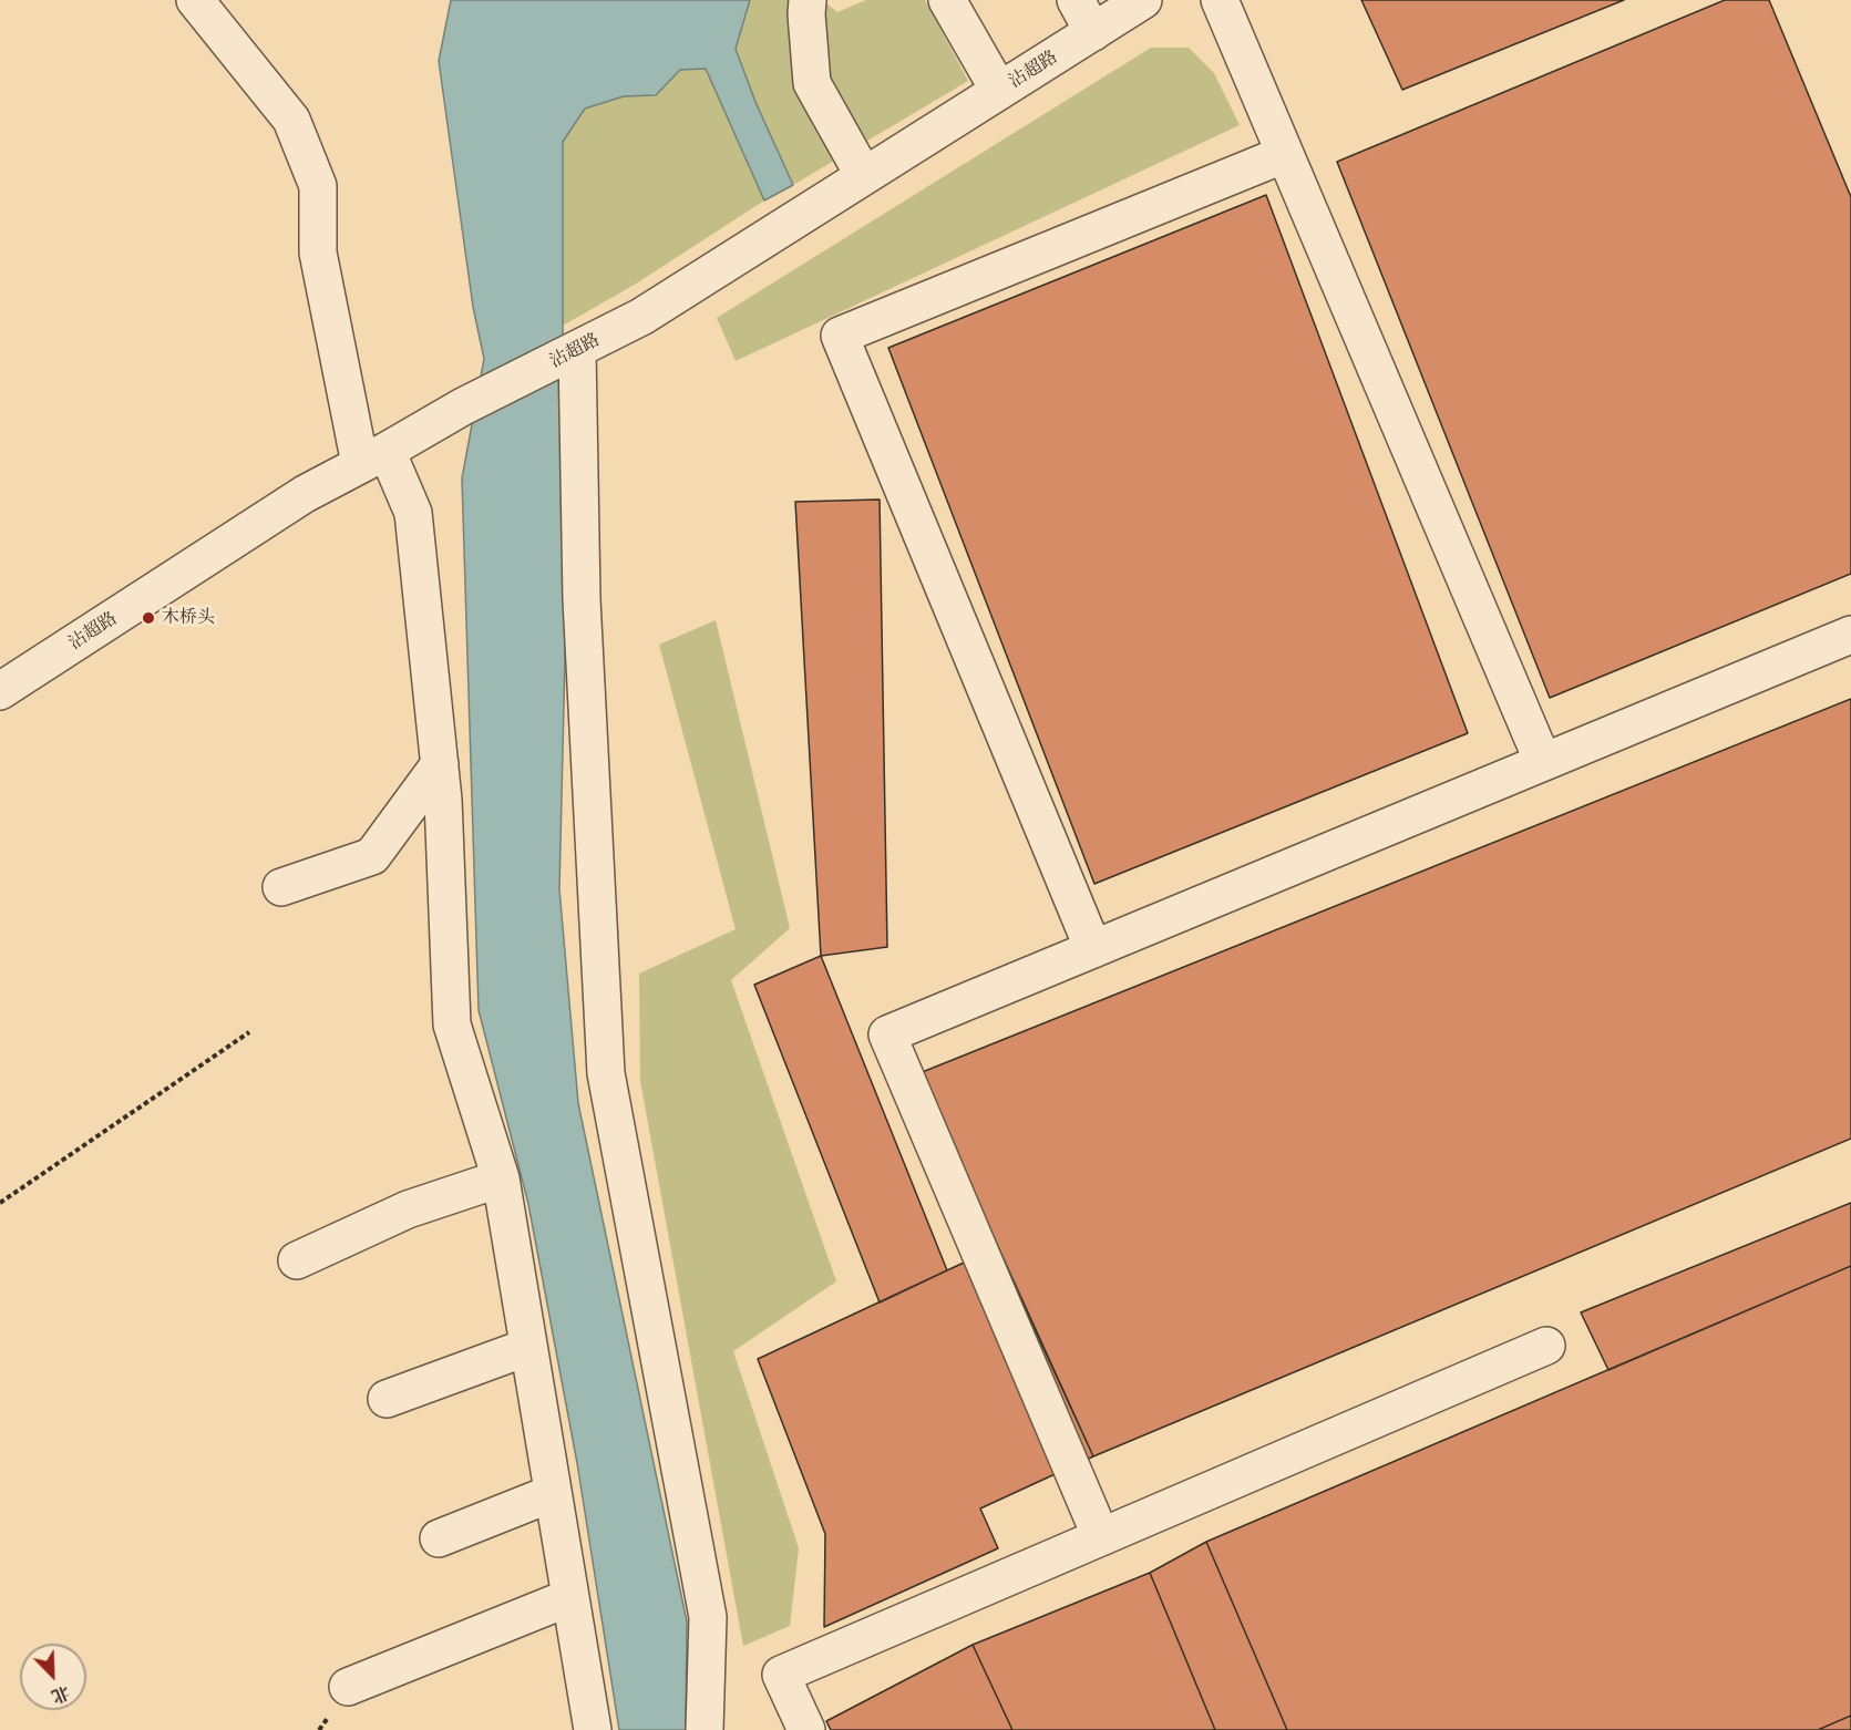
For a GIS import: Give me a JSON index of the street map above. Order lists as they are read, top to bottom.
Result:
{
  "streets": {
    "street": ["沾超路"]
  },
  "places": ["木桥头"],
  "north": "bottom right"
}
